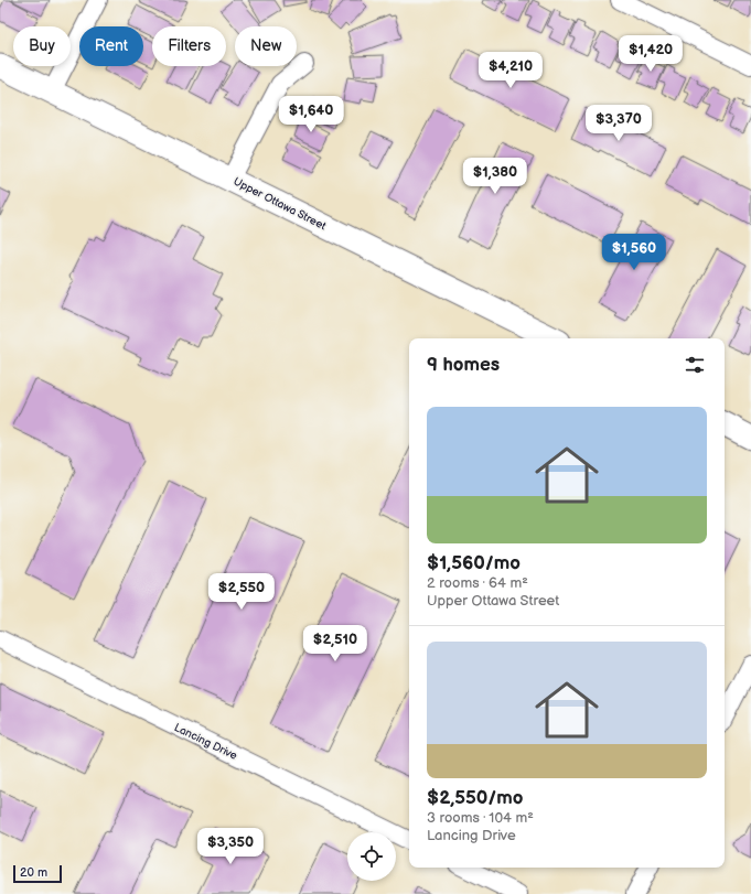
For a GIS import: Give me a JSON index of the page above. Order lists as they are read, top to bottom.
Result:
{
  "streets": {
    "main road": ["Upper Ottawa Street"],
    "street": ["Lancing Drive"]
  },
  "scale_bar": "20 m",
  "page": {
    "chip": [
      "Buy",
      "Rent",
      "Filters",
      "New"
    ],
    "price": [
      "$1,420",
      "$4,210",
      "$1,640",
      "$3,370",
      "$1,380",
      "$1,560",
      "$2,550",
      "$2,510",
      "$3,350"
    ],
    "heading": "9 homes",
    "list": [
      {
        "name": "$1,560/mo",
        "note": "2 rooms · 64 m² · Upper Ottawa Street"
      },
      {
        "name": "$2,550/mo",
        "note": "3 rooms · 104 m² · Lancing Drive"
      }
    ],
    "scale": "20 m"
  }
}
